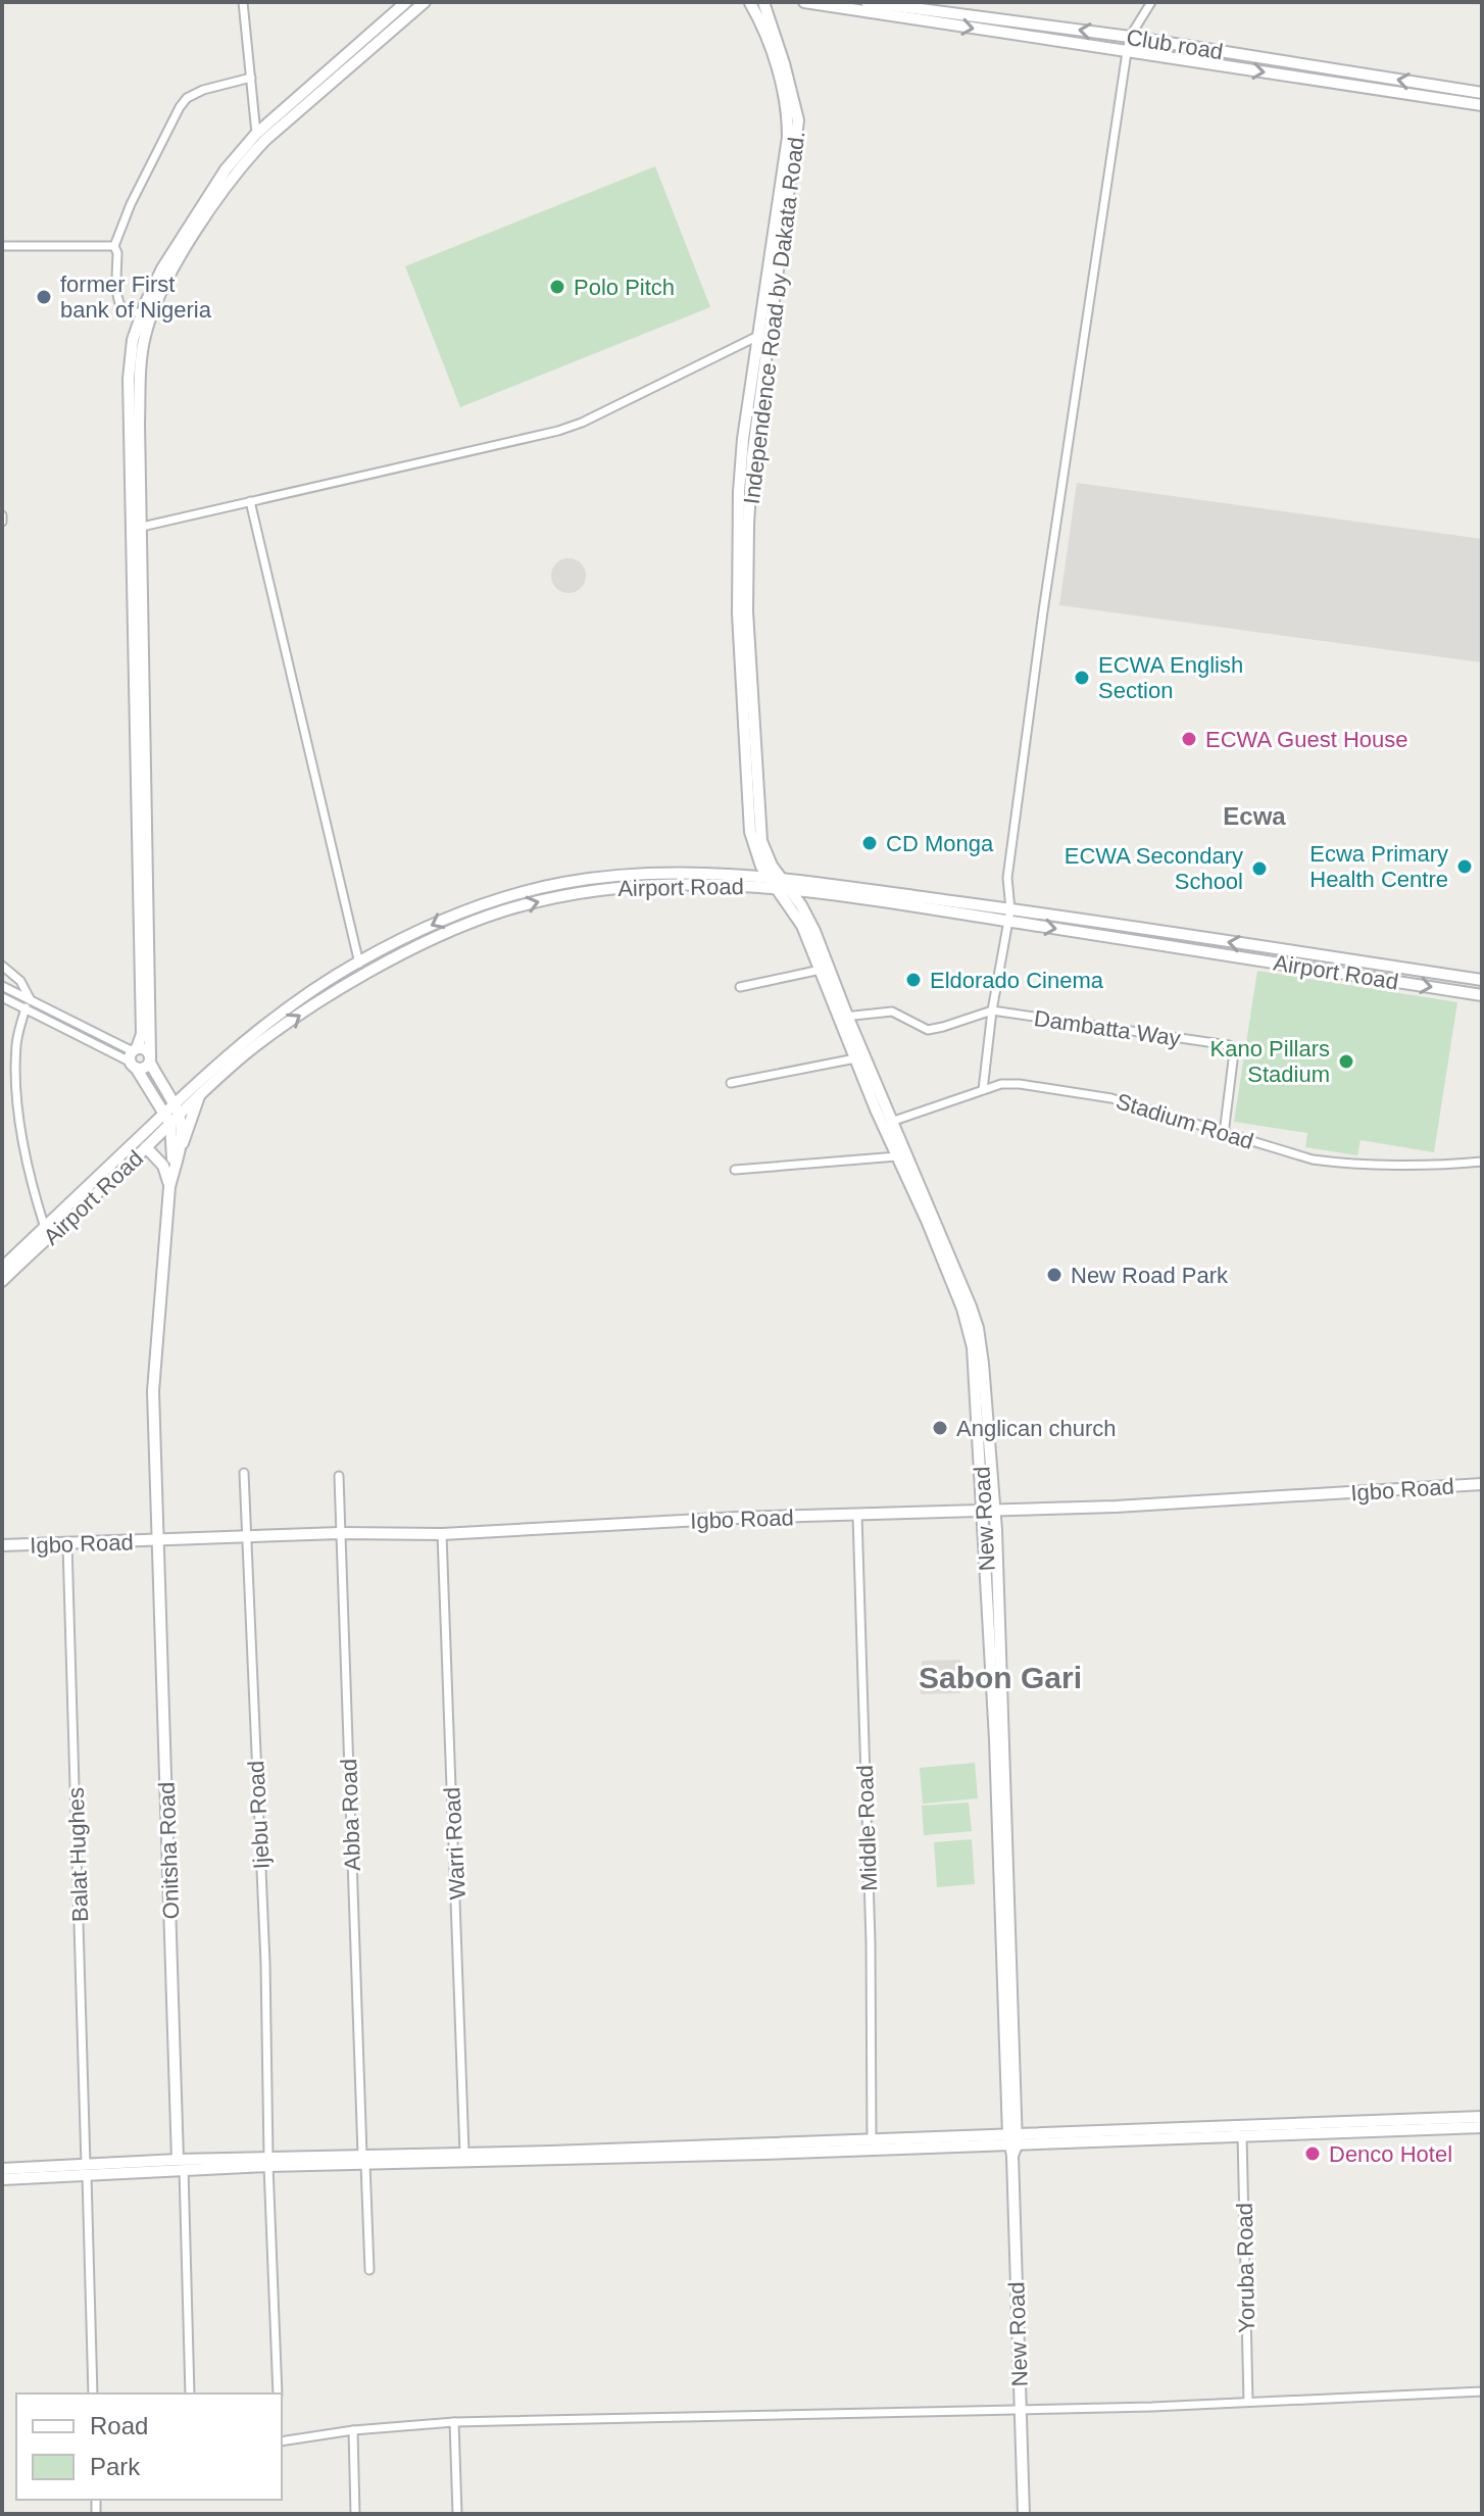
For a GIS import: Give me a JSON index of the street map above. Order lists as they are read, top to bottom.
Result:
{
  "streets": {
    "main road": [
      "Club road",
      "Independence Road by Dakata Road.",
      "Airport Road",
      "Igbo Road",
      "New Road",
      "Onitsha Road"
    ],
    "street": [
      "Dambatta Way",
      "Stadium Road",
      "Ijebu Road",
      "Abba Road",
      "Middle Road",
      "Warri Road",
      "Balat Hughes",
      "Yoruba Road"
    ]
  },
  "crossings": [
    ["Independence Road by Dakata Road.", "Airport Road"],
    ["Independence Road by Dakata Road.", "New Road"],
    ["Airport Road", "New Road"],
    ["Dambatta Way", "Stadium Road"],
    ["Stadium Road", "New Road"],
    ["Igbo Road", "New Road"],
    ["Igbo Road", "Ijebu Road"],
    ["Igbo Road", "Abba Road"],
    ["Igbo Road", "Middle Road"],
    ["Igbo Road", "Warri Road"],
    ["Igbo Road", "Onitsha Road"],
    ["Igbo Road", "Balat Hughes"]
  ],
  "districts": ["Ecwa", "Sabon Gari"],
  "places": [
    "Polo Pitch",
    "former First bank of Nigeria",
    "ECWA English Section",
    "ECWA Guest House",
    "CD Monga",
    "Ecwa Primary Health Centre",
    "ECWA Secondary School",
    "Eldorado Cinema",
    "Kano Pillars Stadium",
    "New Road Park",
    "Anglican church",
    "Denco Hotel"
  ],
  "legend": ["Road", "Park"]
}
